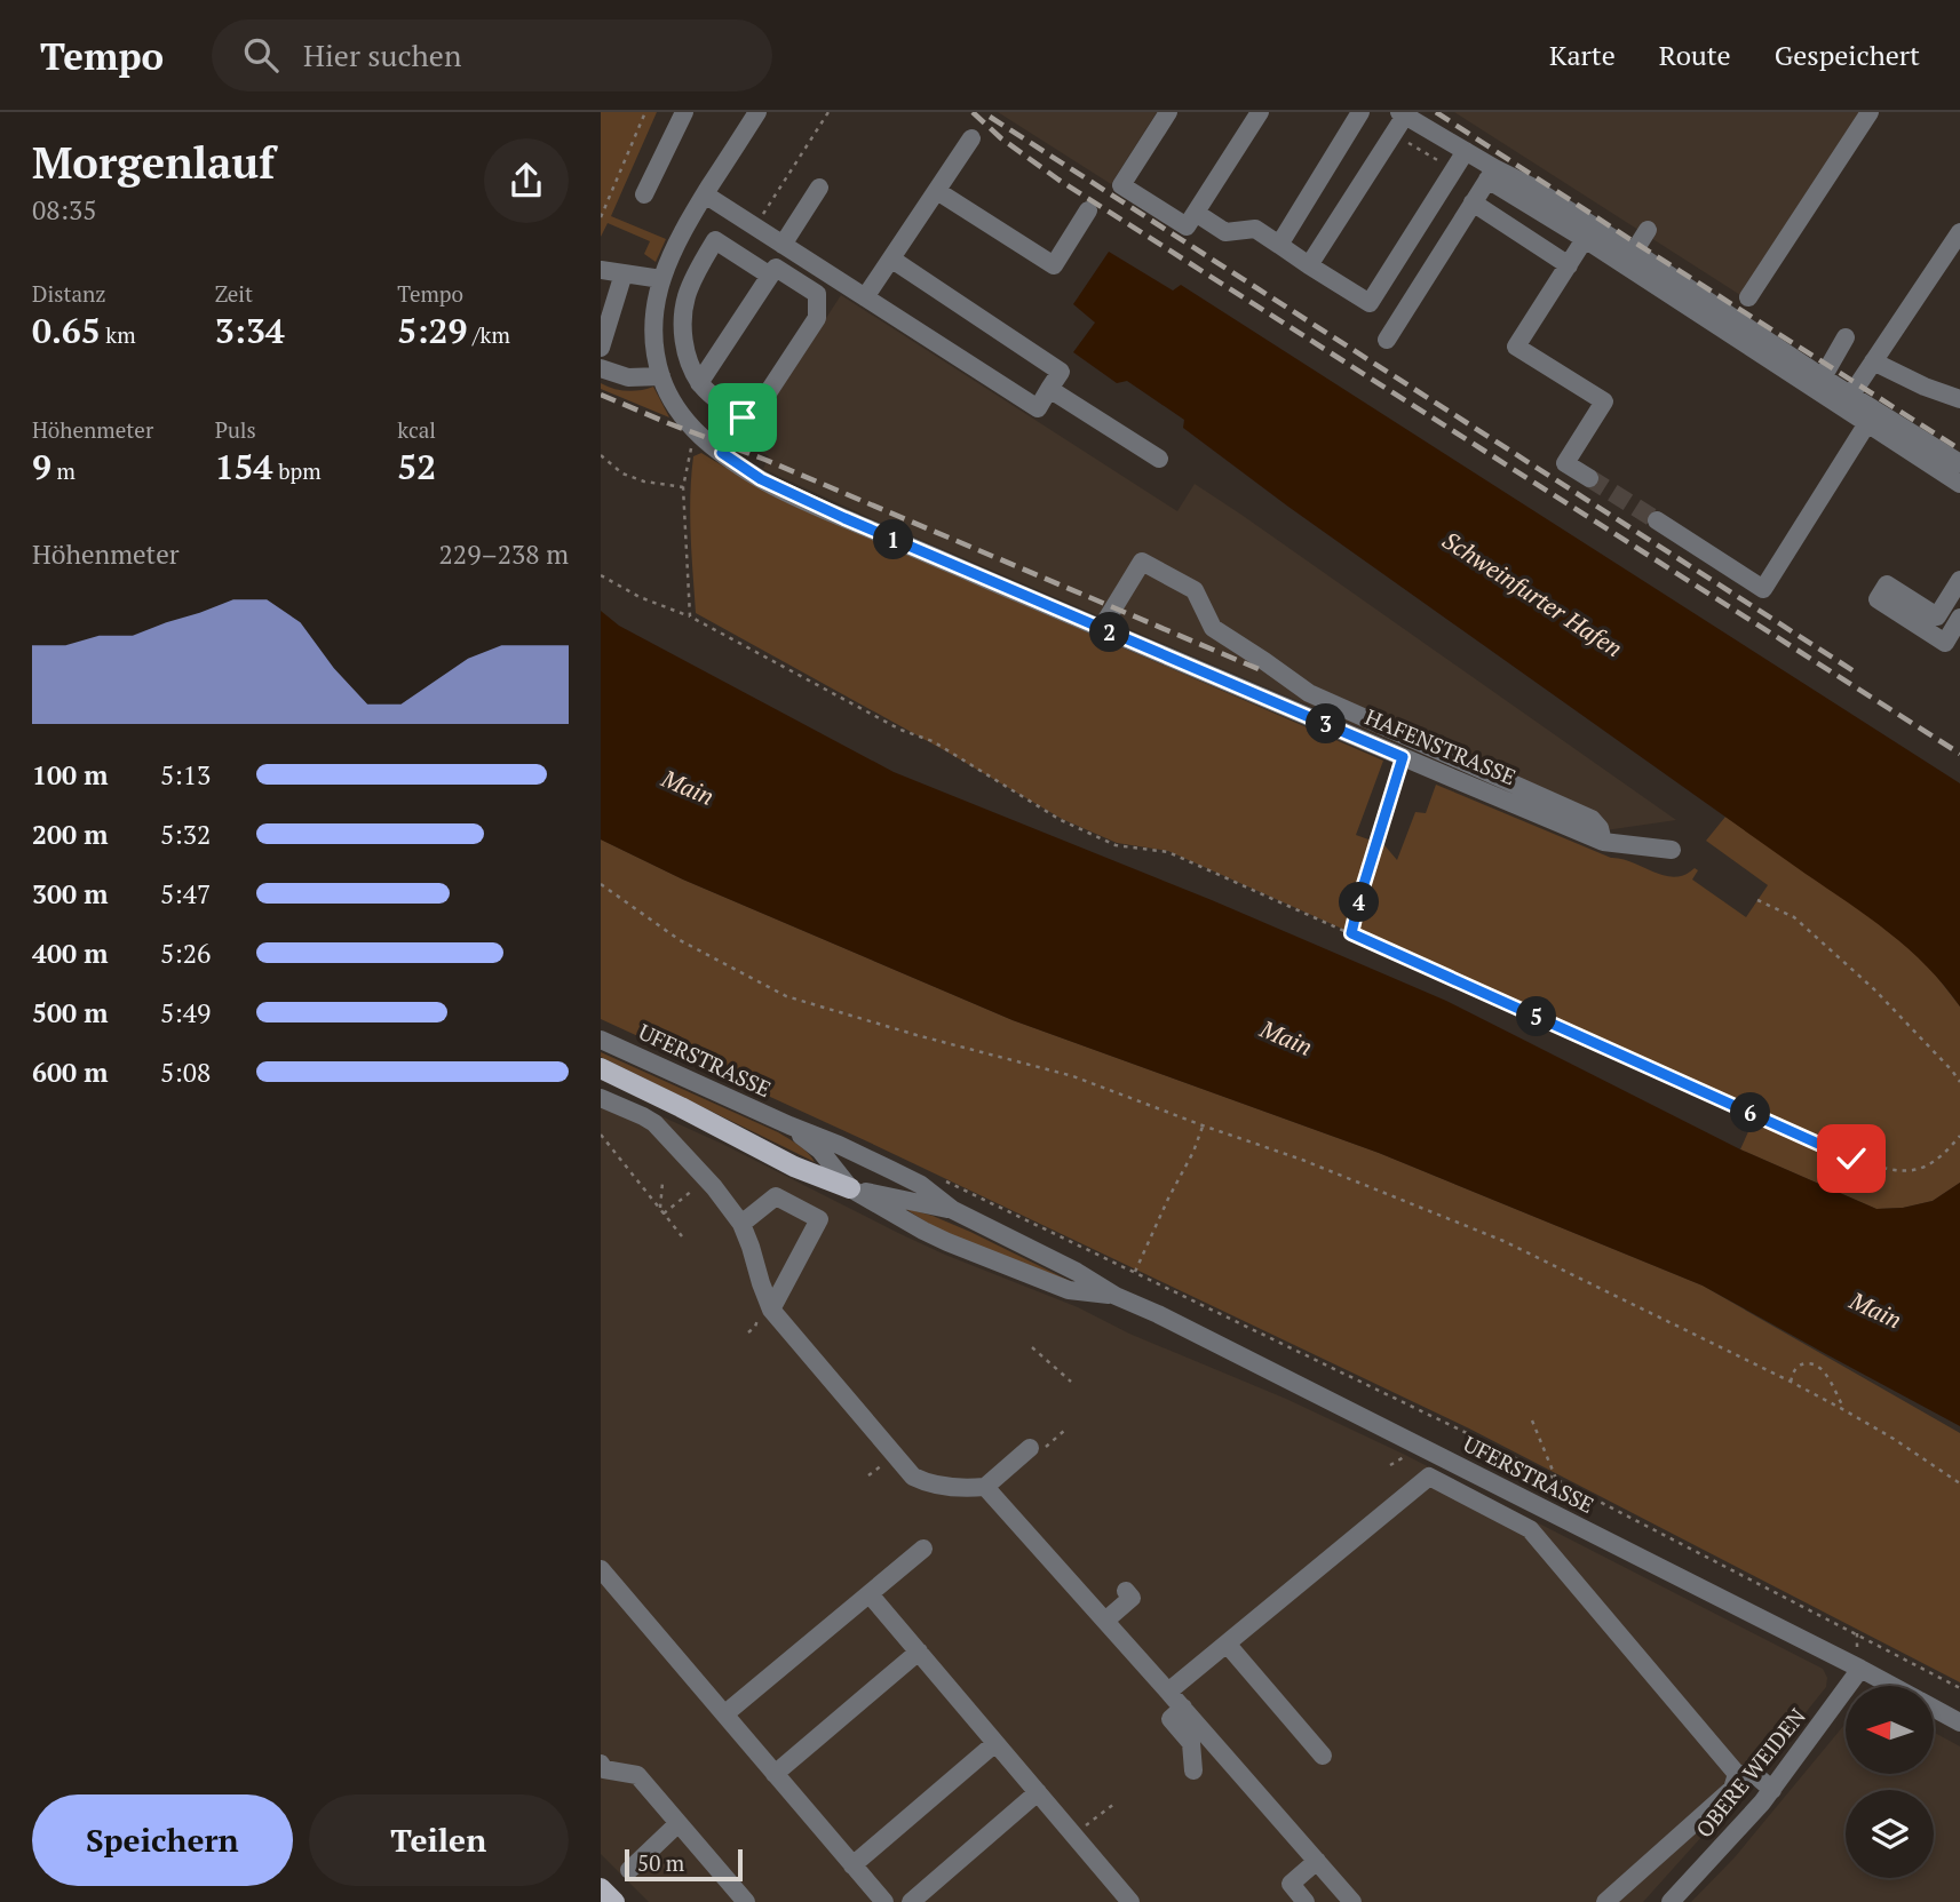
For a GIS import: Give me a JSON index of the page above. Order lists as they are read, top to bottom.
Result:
{
  "streets": {
    "street": ["HAFENSTRASSE", "UFERSTRASSE", "OBERE WEIDEN"]
  },
  "crossings": [
    ["UFERSTRASSE", "OBERE WEIDEN"]
  ],
  "water": ["Schweinfurter Hafen", "Main"],
  "scale_bar": "50 m",
  "north": "left",
  "page": {
    "header": "Tempo",
    "search": "Hier suchen",
    "nav": ["Karte", "Route", "Gespeichert"],
    "heading": ["Morgenlauf", "08:35"],
    "stats": [
      ["Distanz", "0.65 km"],
      ["Zeit", "3:34"],
      ["Tempo", "5:29 /km"],
      ["Höhenmeter", "9 m"],
      ["Puls", "154 bpm"],
      ["kcal", "52"]
    ],
    "pins": [
      "1",
      "2",
      "3",
      "4",
      "5",
      "6"
    ],
    "chart": ["Höhenmeter", "229–238 m"],
    "list": [
      {
        "name": "100 m",
        "note": "5:13"
      },
      {
        "name": "200 m",
        "note": "5:32"
      },
      {
        "name": "300 m",
        "note": "5:47"
      },
      {
        "name": "400 m",
        "note": "5:26"
      },
      {
        "name": "500 m",
        "note": "5:49"
      },
      {
        "name": "600 m",
        "note": "5:08"
      }
    ],
    "buttons": ["Speichern", "Teilen"],
    "scale": "50 m"
  }
}
